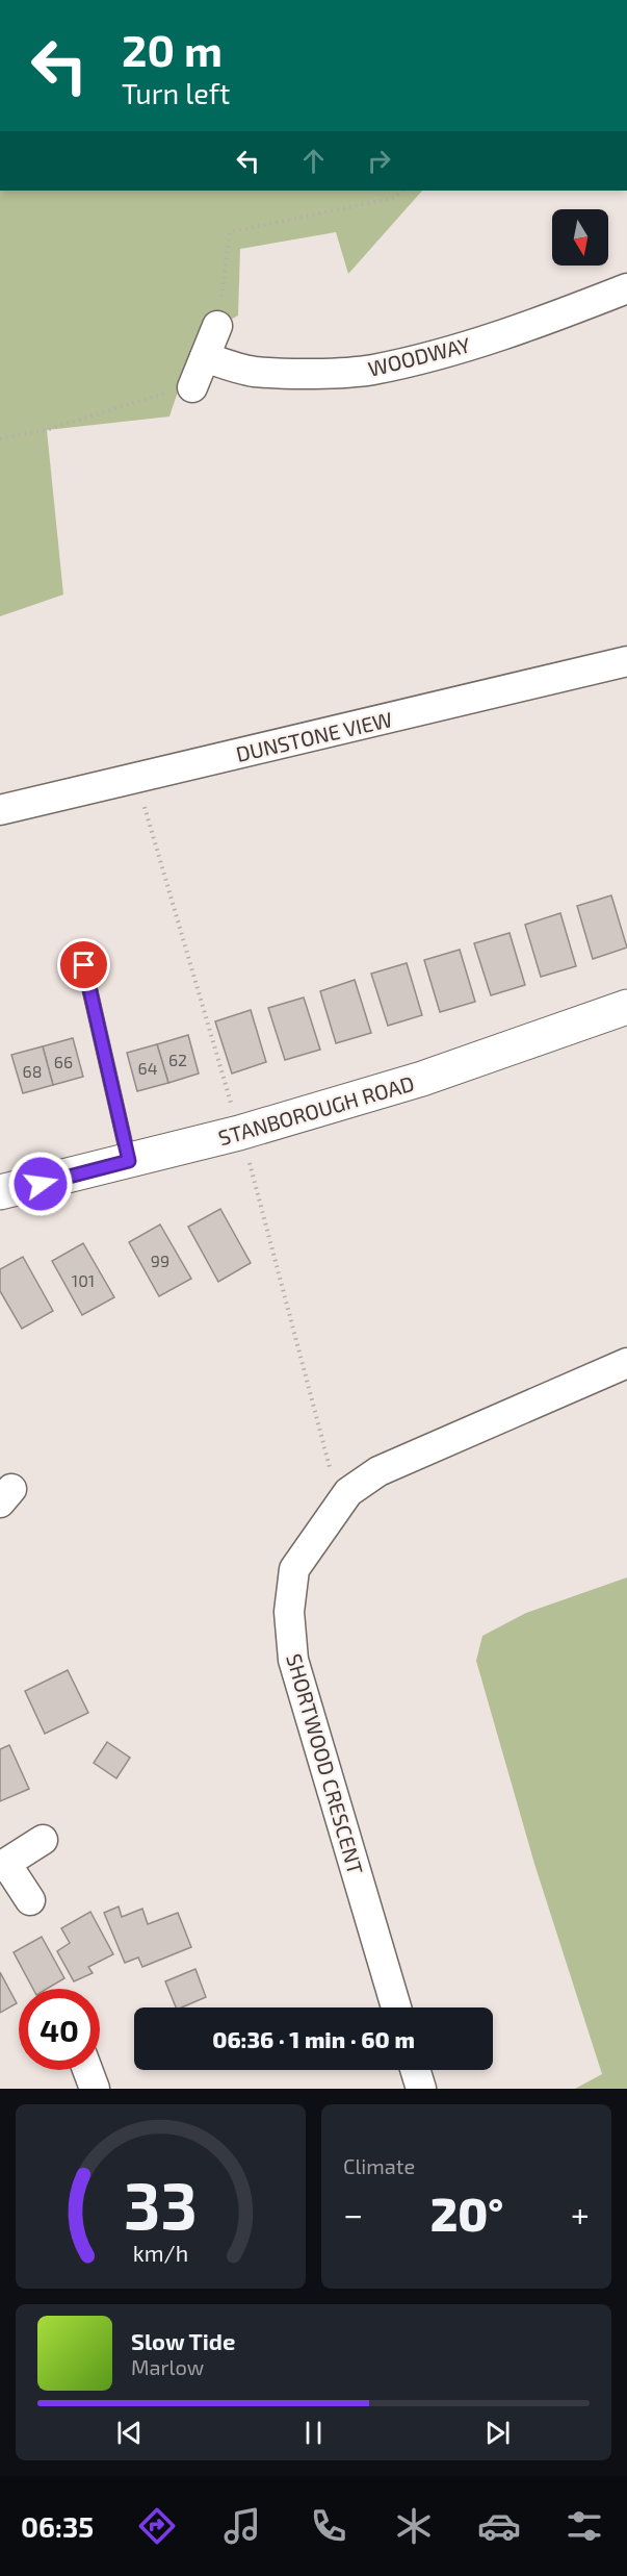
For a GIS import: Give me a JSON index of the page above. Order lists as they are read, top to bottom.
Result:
{
  "streets": {
    "street": [
      "WOODWAY",
      "DUNSTONE VIEW",
      "STANBOROUGH ROAD",
      "SHORTWOOD CRESCENT"
    ]
  },
  "house_numbers": [
    "62",
    "66",
    "64",
    "68",
    "99",
    "101"
  ],
  "north": "bottom",
  "page": {
    "turn": ["20 m", "Turn left"],
    "limit": "40",
    "trip": "06:36 · 1 min · 60 m",
    "tile": "Climate",
    "heat": ["−", "20°", "+"],
    "song": ["Slow Tide", "Marlow"],
    "tabs": "06:35",
    "gauge": ["33", "km/h"]
  }
}
